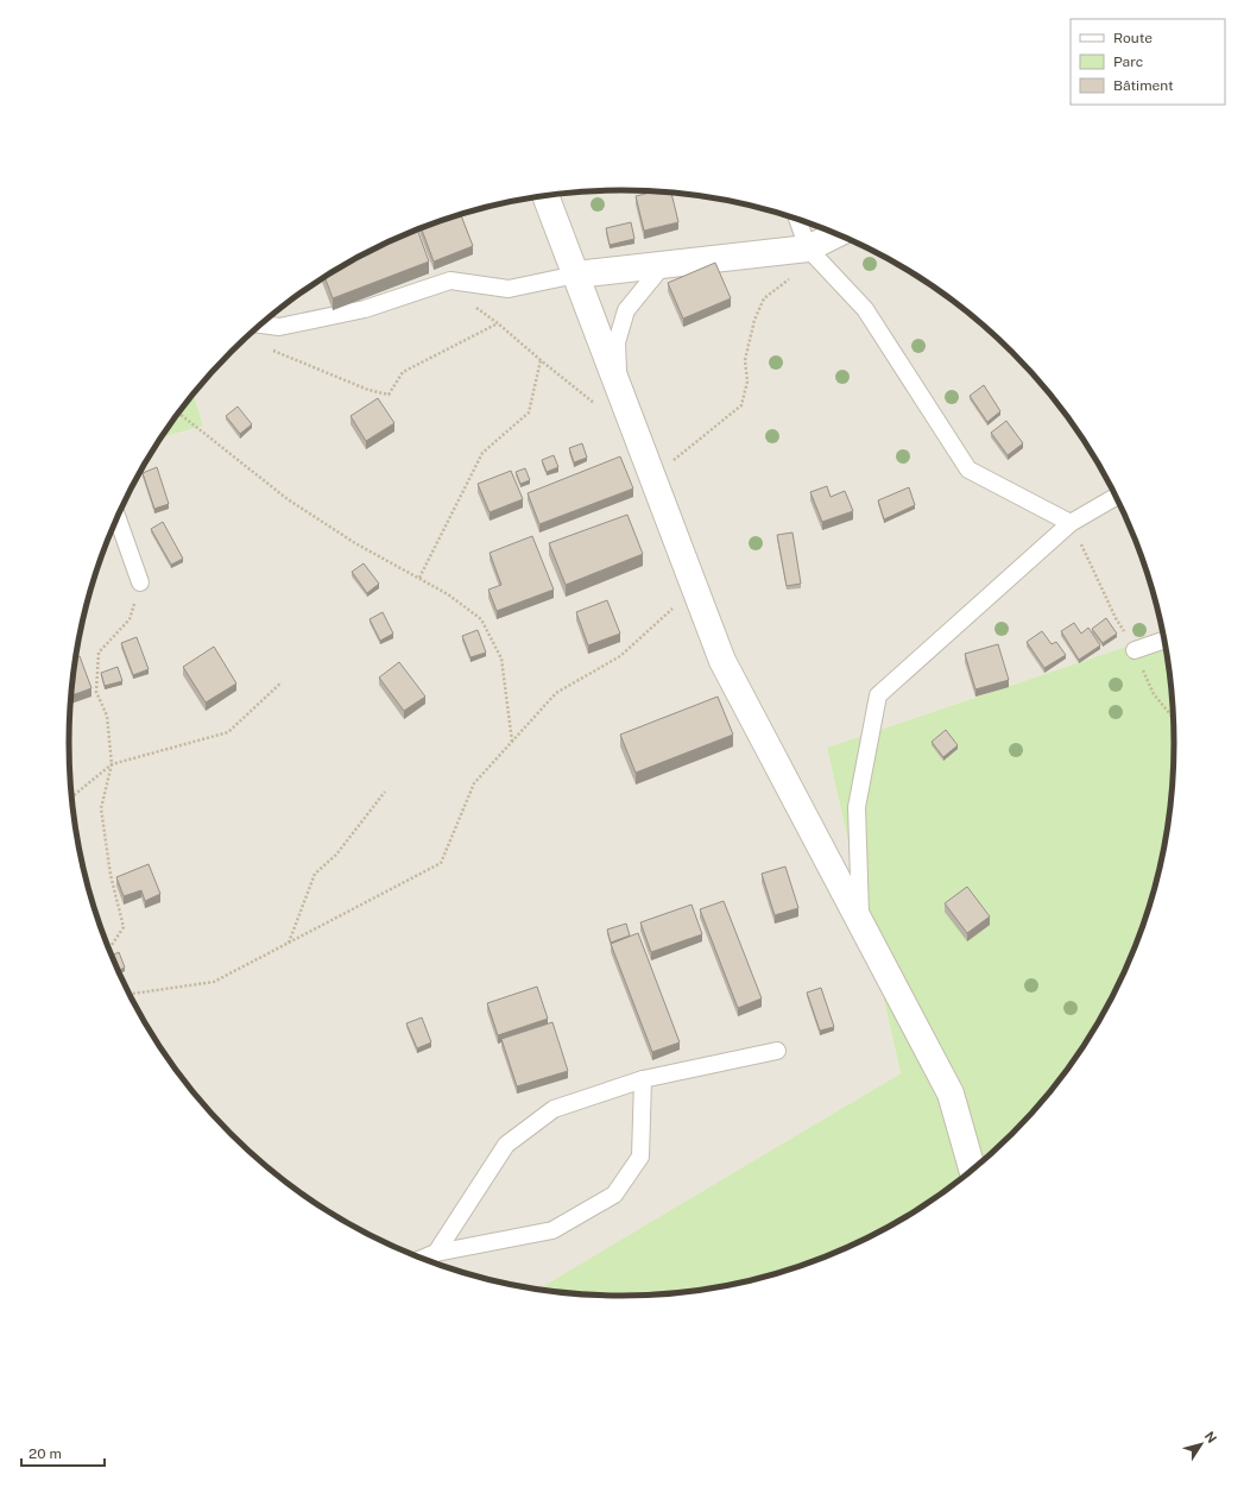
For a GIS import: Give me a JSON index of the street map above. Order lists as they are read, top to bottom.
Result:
{
  "legend": ["Route", "Parc", "Bâtiment"],
  "scale_bar": "20 m",
  "north": "top right"
}
